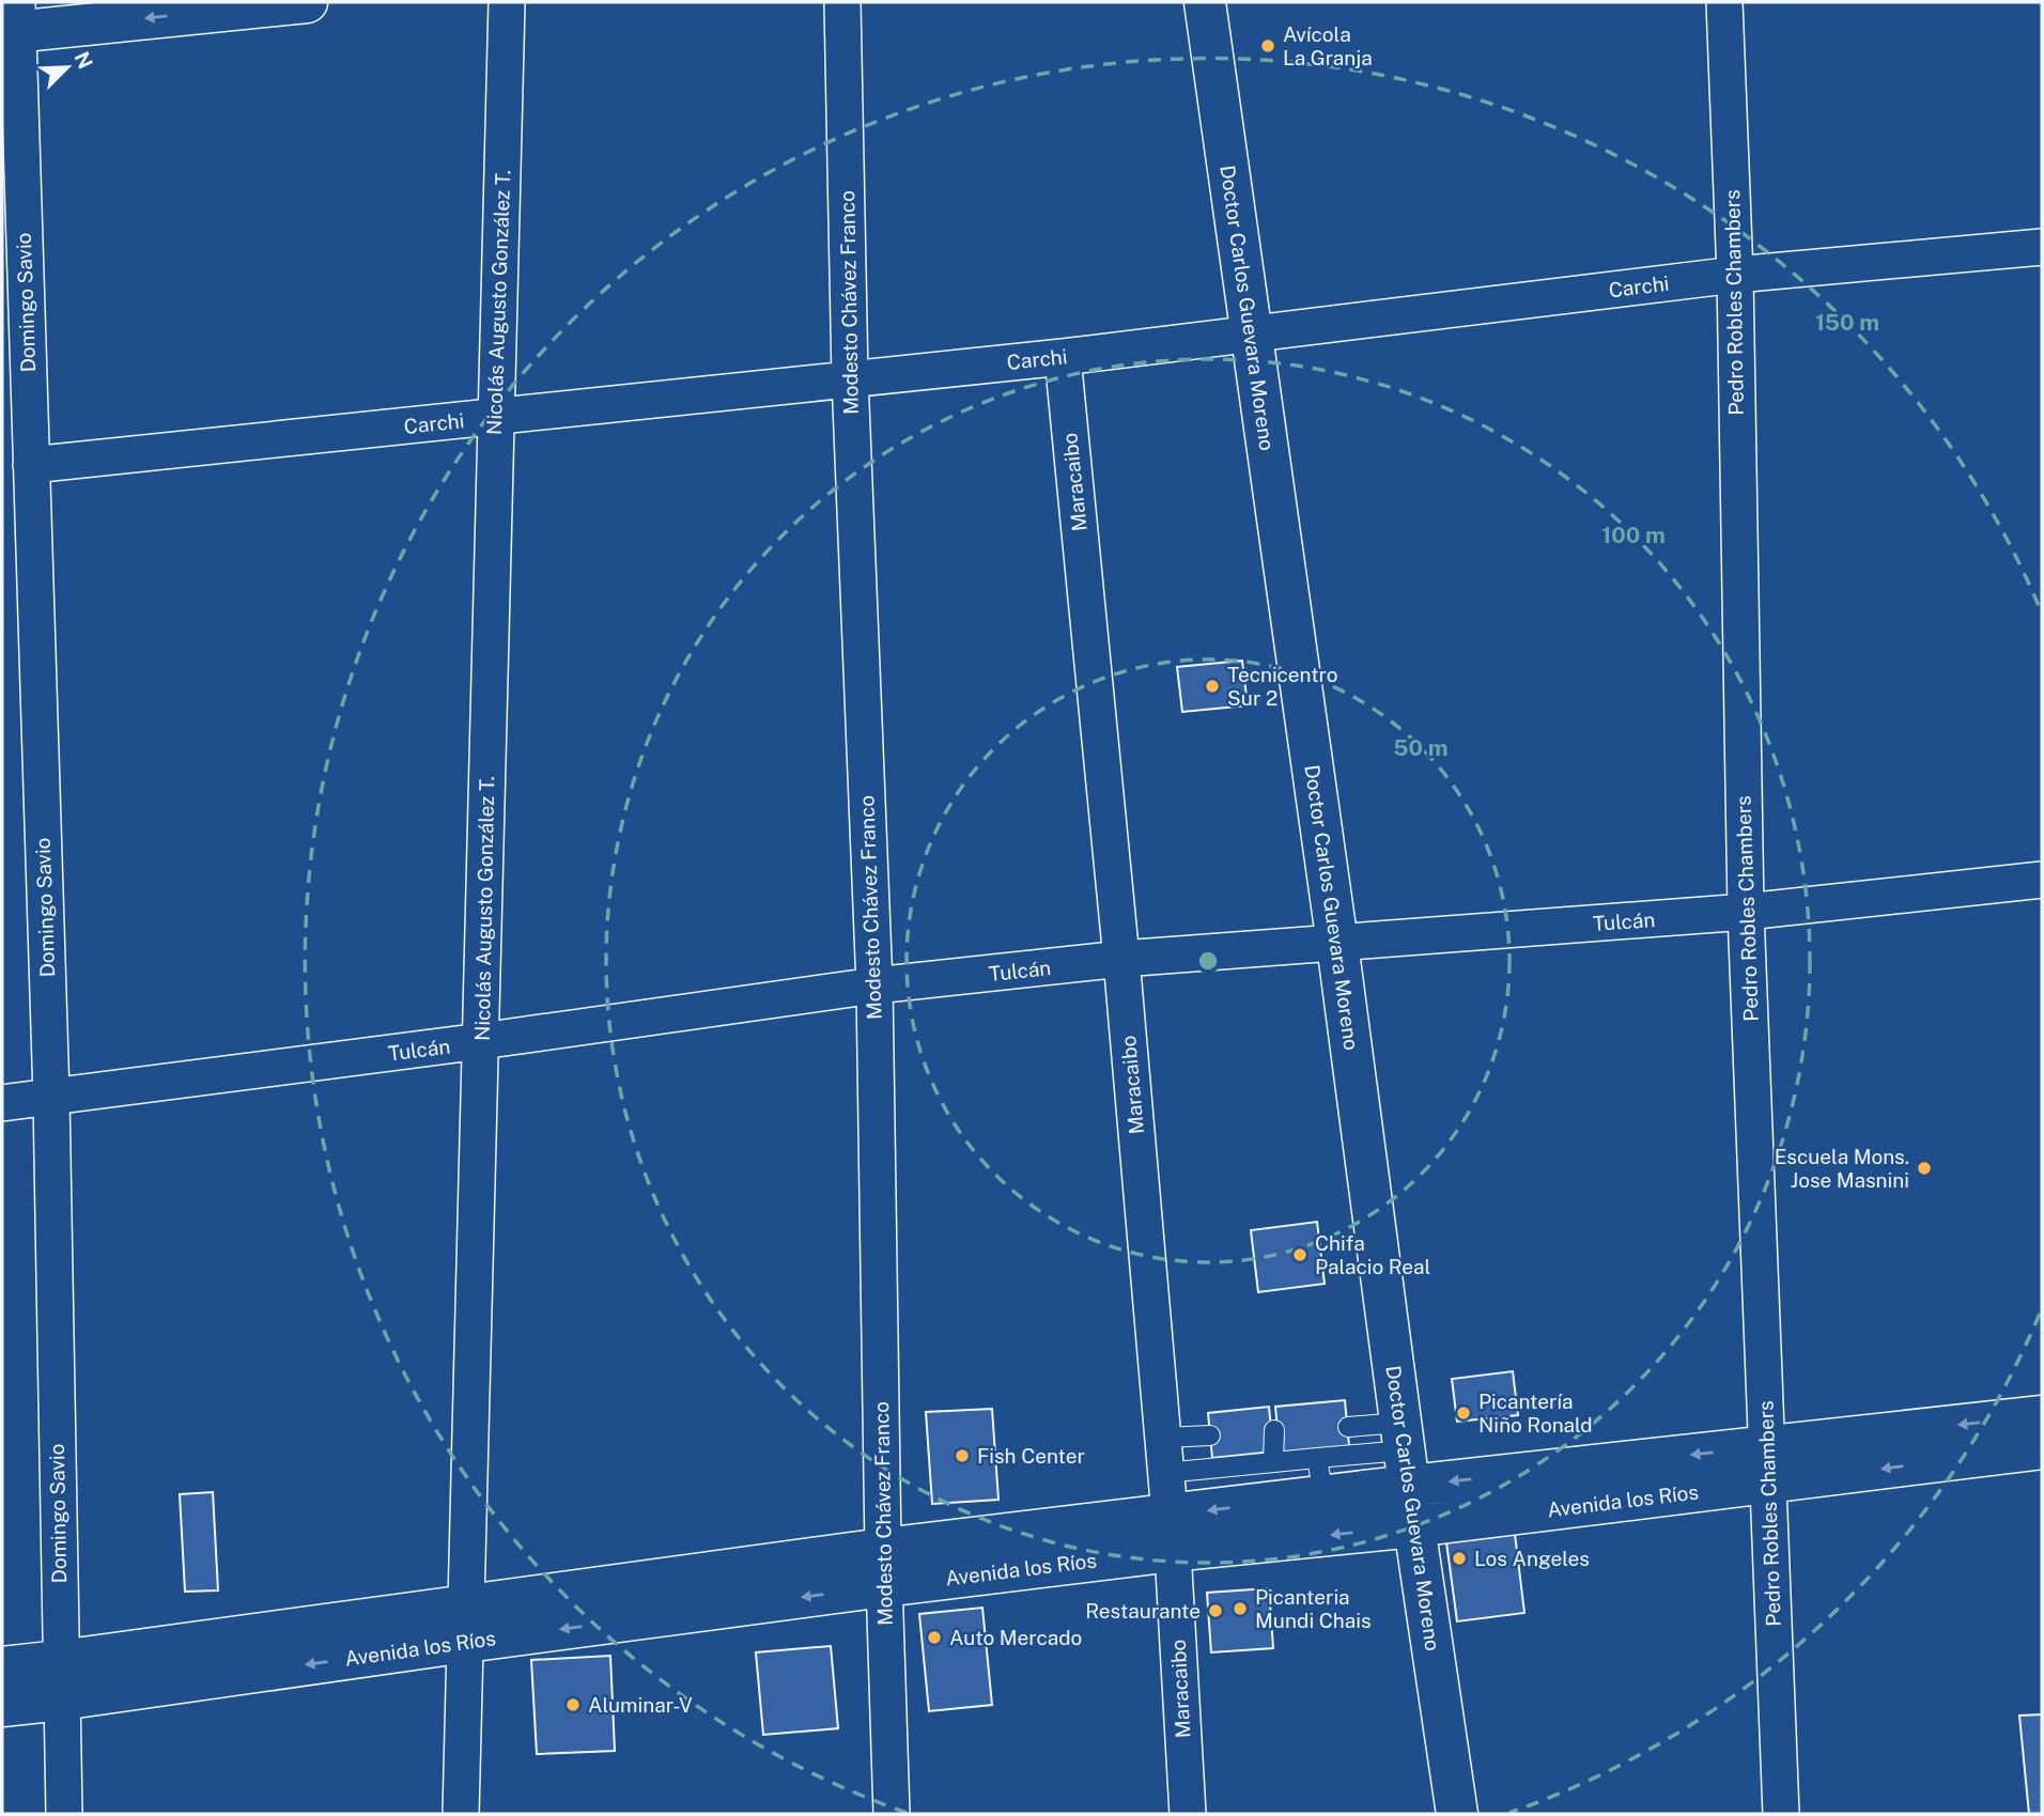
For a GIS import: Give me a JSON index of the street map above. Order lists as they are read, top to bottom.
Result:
{
  "streets": {
    "main road": ["Doctor Carlos Guevara Moreno", "Avenida los Ríos"],
    "street": [
      "Carchi",
      "Domingo Savio",
      "Nicolás Augusto González T.",
      "Modesto Chávez Franco",
      "Pedro Robles Chambers",
      "Maracaibo",
      "Tulcán"
    ]
  },
  "crossings": [
    ["Carchi", "Domingo Savio"],
    ["Carchi", "Nicolás Augusto González T."],
    ["Carchi", "Modesto Chávez Franco"],
    ["Carchi", "Pedro Robles Chambers"],
    ["Carchi", "Doctor Carlos Guevara Moreno"],
    ["Carchi", "Maracaibo"],
    ["Domingo Savio", "Tulcán"],
    ["Domingo Savio", "Avenida los Ríos"],
    ["Nicolás Augusto González T.", "Tulcán"],
    ["Nicolás Augusto González T.", "Avenida los Ríos"],
    ["Modesto Chávez Franco", "Tulcán"],
    ["Modesto Chávez Franco", "Avenida los Ríos"],
    ["Pedro Robles Chambers", "Tulcán"],
    ["Pedro Robles Chambers", "Avenida los Ríos"],
    ["Doctor Carlos Guevara Moreno", "Tulcán"],
    ["Doctor Carlos Guevara Moreno", "Avenida los Ríos"],
    ["Maracaibo", "Tulcán"],
    ["Maracaibo", "Avenida los Ríos"]
  ],
  "one_way": ["Avenida los Ríos"],
  "places": [
    "Avícola La Granja",
    "Tecnicentro Sur 2",
    "Escuela Mons. Jose Masnini",
    "Chifa Palacio Real",
    "Picantería Niño Ronald",
    "Fish Center",
    "Los Angeles",
    "Picanteria Mundi Chais",
    "Restaurante",
    "Auto Mercado",
    "Aluminar-V"
  ],
  "north": "top right",
  "rings": ["150 m", "100 m", "50 m"]
}
